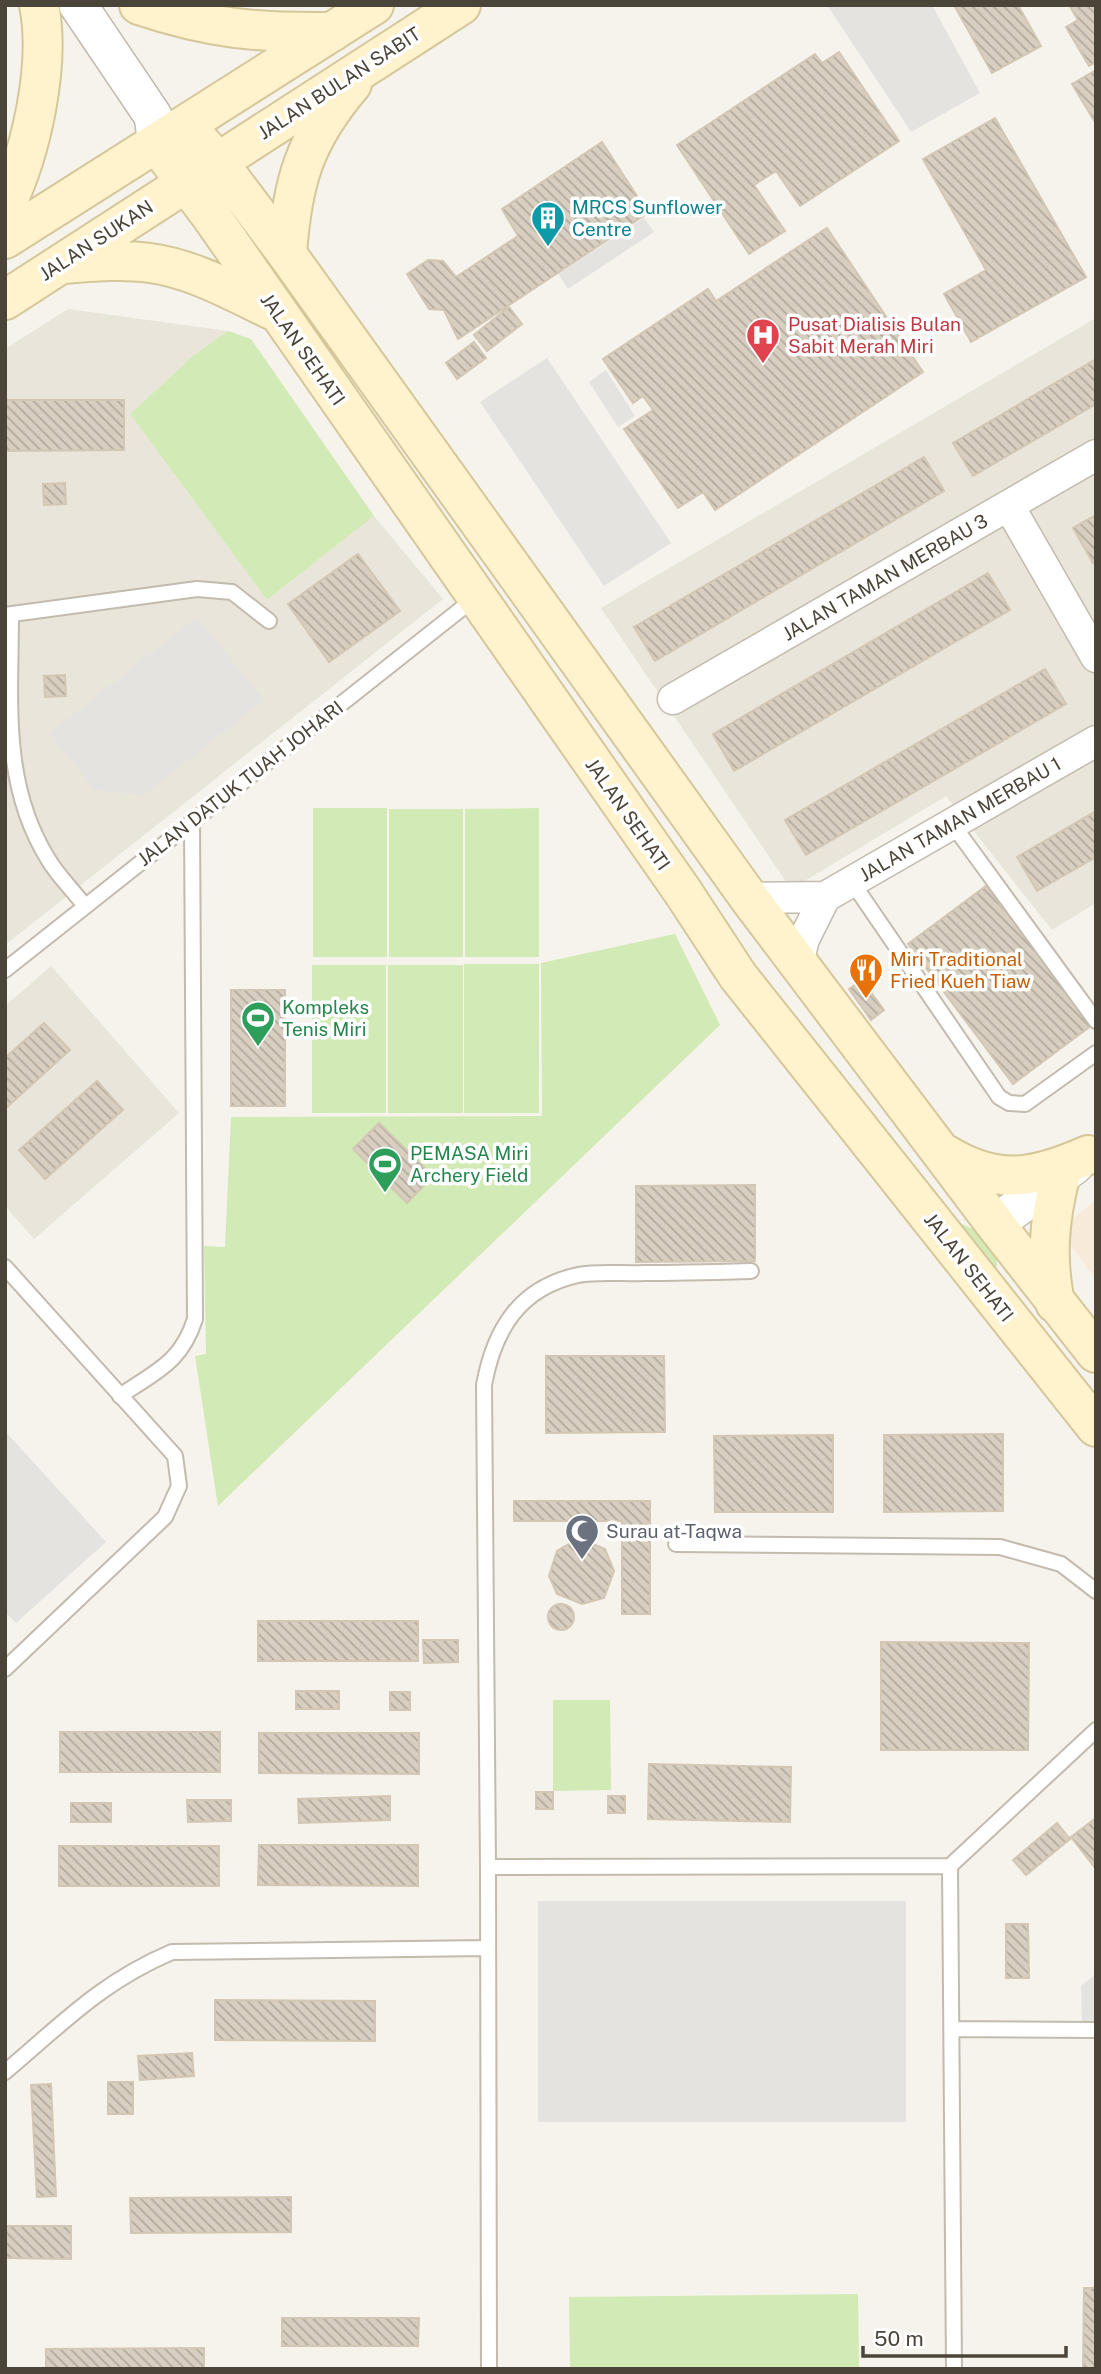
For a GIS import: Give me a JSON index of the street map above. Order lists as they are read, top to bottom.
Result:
{
  "streets": {
    "main road": ["JALAN BULAN SABIT", "JALAN SUKAN", "JALAN SEHATI"],
    "street": ["JALAN TAMAN MERBAU 3", "JALAN TAMAN MERBAU 1"],
    "lane": ["JALAN DATUK TUAH JOHARI"]
  },
  "crossings": [
    ["JALAN BULAN SABIT", "JALAN SUKAN"],
    ["JALAN BULAN SABIT", "JALAN SEHATI"],
    ["JALAN SUKAN", "JALAN SEHATI"],
    ["JALAN SEHATI", "JALAN DATUK TUAH JOHARI"]
  ],
  "places": {
    "building": ["MRCS Sunflower Centre"],
    "hospital": ["Pusat Dialisis Bulan Sabit Merah Miri"],
    "restaurant": ["Miri Traditional Fried Kueh Tiaw"],
    "sports": ["Kompleks Tenis Miri", "PEMASA Miri Archery Field"],
    "mosque": ["Surau at-Taqwa"]
  },
  "scale_bar": "50 m"
}
